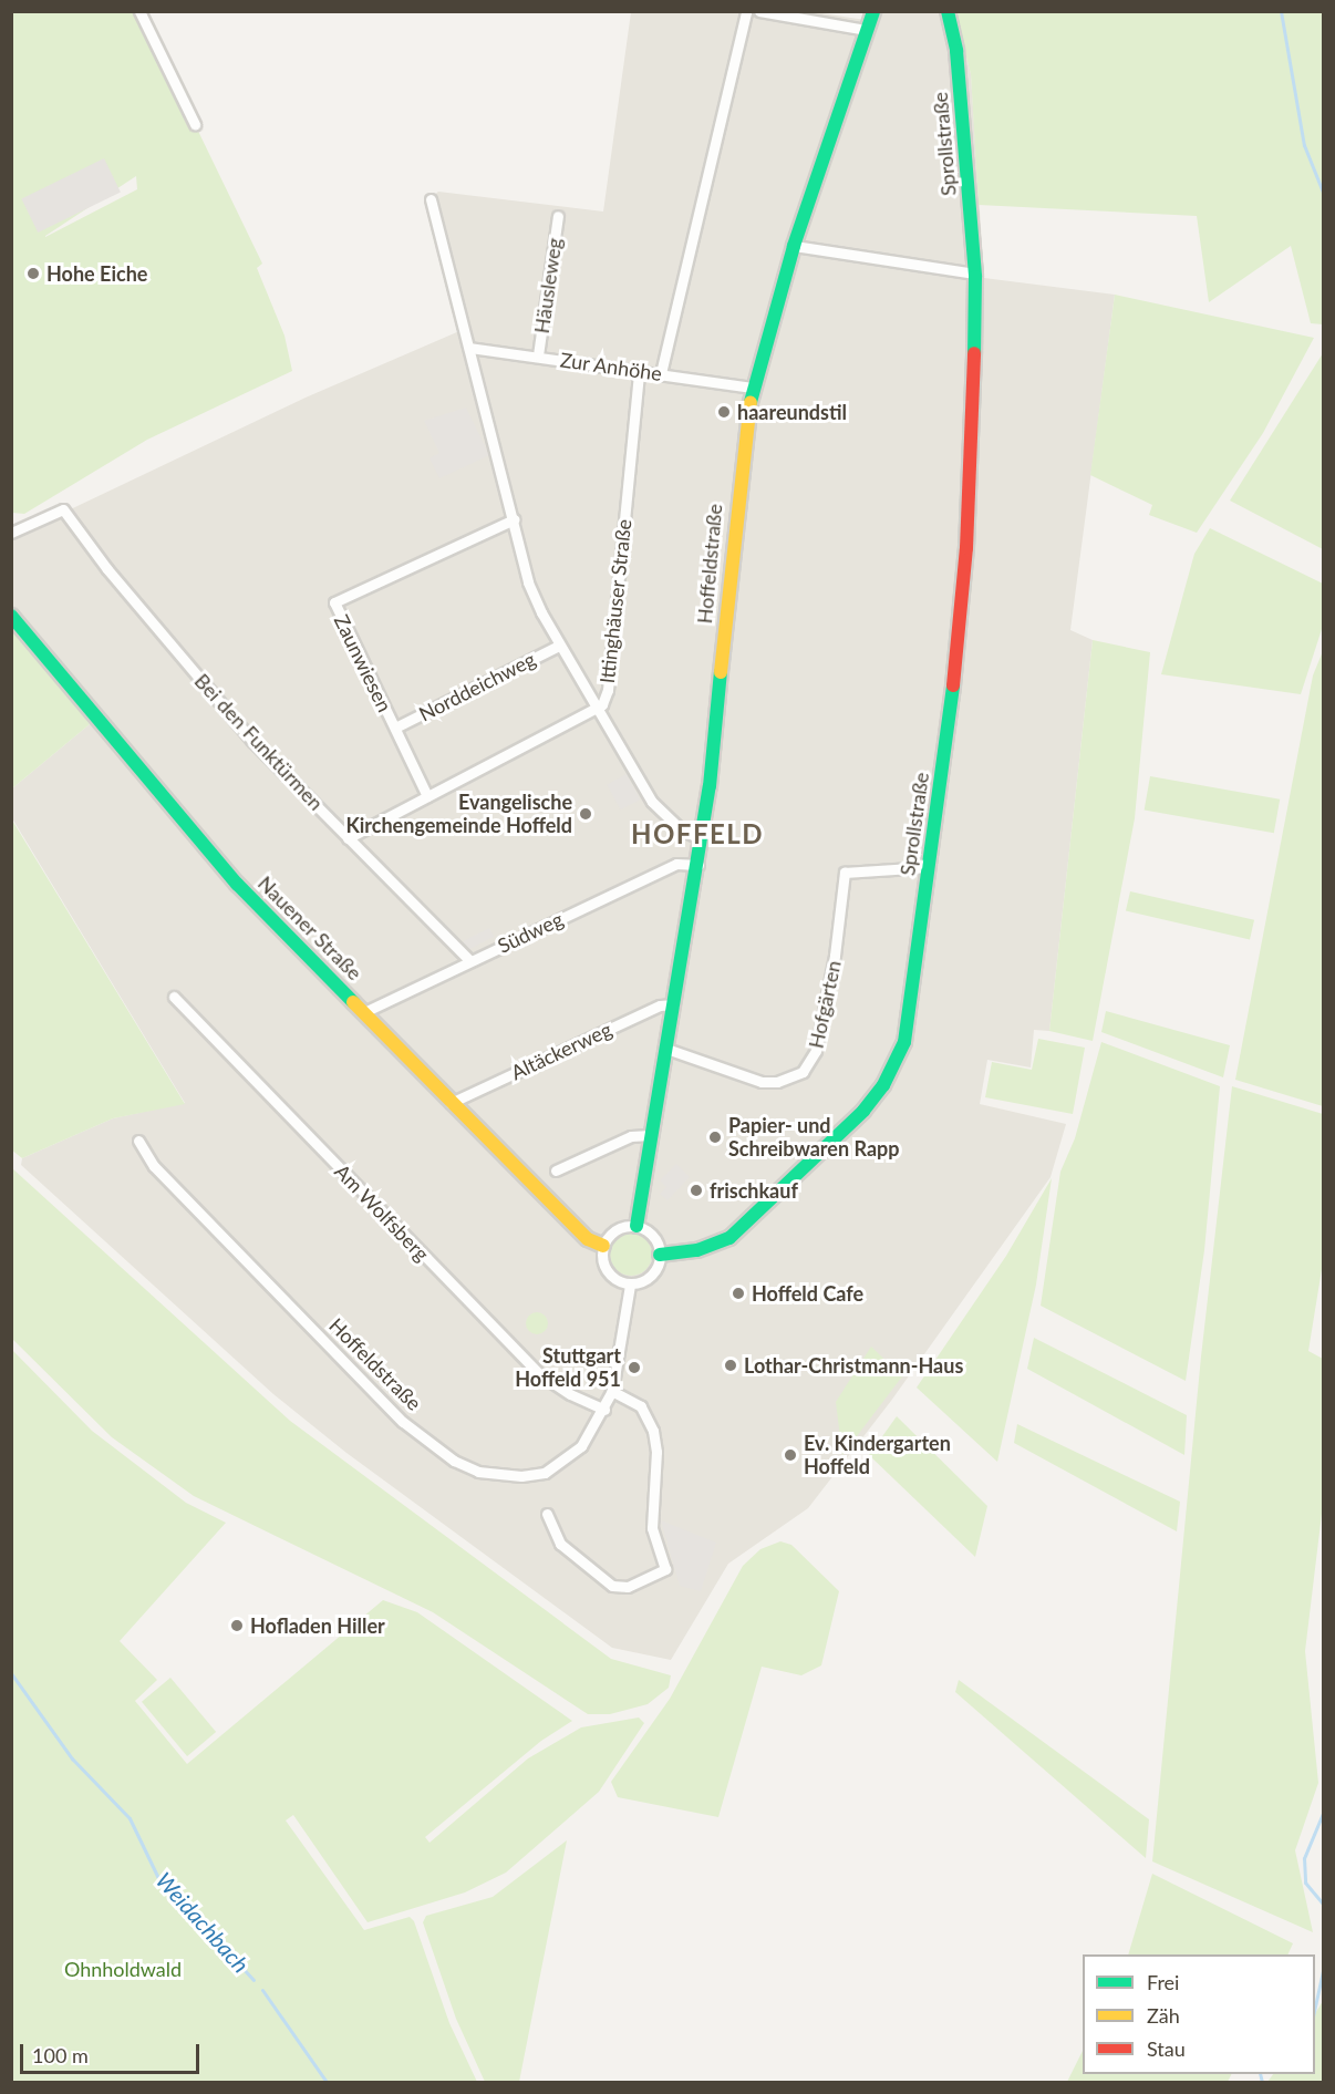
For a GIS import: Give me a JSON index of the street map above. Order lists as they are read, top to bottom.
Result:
{
  "streets": {
    "street": [
      "Sprollstraße",
      "Häusleweg",
      "Zur Anhöhe",
      "Hoffeldstraße",
      "Ittinghäuser Straße",
      "Zaunwiesen",
      "Norddeichweg",
      "Bei den Funktürmen",
      "Nauener Straße",
      "Südweg",
      "Hofgärten",
      "Altäckerweg",
      "Am Wolfsberg"
    ]
  },
  "crossings": [
    ["Sprollstraße", "Hoffeldstraße"],
    ["Sprollstraße", "Nauener Straße"],
    ["Sprollstraße", "Hofgärten"],
    ["Häusleweg", "Zur Anhöhe"],
    ["Zur Anhöhe", "Hoffeldstraße"],
    ["Zur Anhöhe", "Ittinghäuser Straße"],
    ["Hoffeldstraße", "Nauener Straße"],
    ["Hoffeldstraße", "Südweg"],
    ["Hoffeldstraße", "Hofgärten"],
    ["Hoffeldstraße", "Altäckerweg"],
    ["Hoffeldstraße", "Am Wolfsberg"],
    ["Ittinghäuser Straße", "Zaunwiesen"],
    ["Ittinghäuser Straße", "Bei den Funktürmen"],
    ["Zaunwiesen", "Norddeichweg"],
    ["Bei den Funktürmen", "Südweg"],
    ["Nauener Straße", "Südweg"],
    ["Nauener Straße", "Altäckerweg"]
  ],
  "districts": ["HOFFELD"],
  "water": ["Weidachbach"],
  "parks": ["Ohnholdwald"],
  "places": [
    "Hohe Eiche",
    "haareundstil",
    "Evangelische Kirchengemeinde Hoffeld",
    "Papier- und Schreibwaren Rapp",
    "frischkauf",
    "Hoffeld Cafe",
    "Lothar-Christmann-Haus",
    "Stuttgart Hoffeld 951",
    "Ev. Kindergarten Hoffeld",
    "Hofladen Hiller"
  ],
  "legend": ["Frei", "Zäh", "Stau"],
  "scale_bar": "100 m"
}
